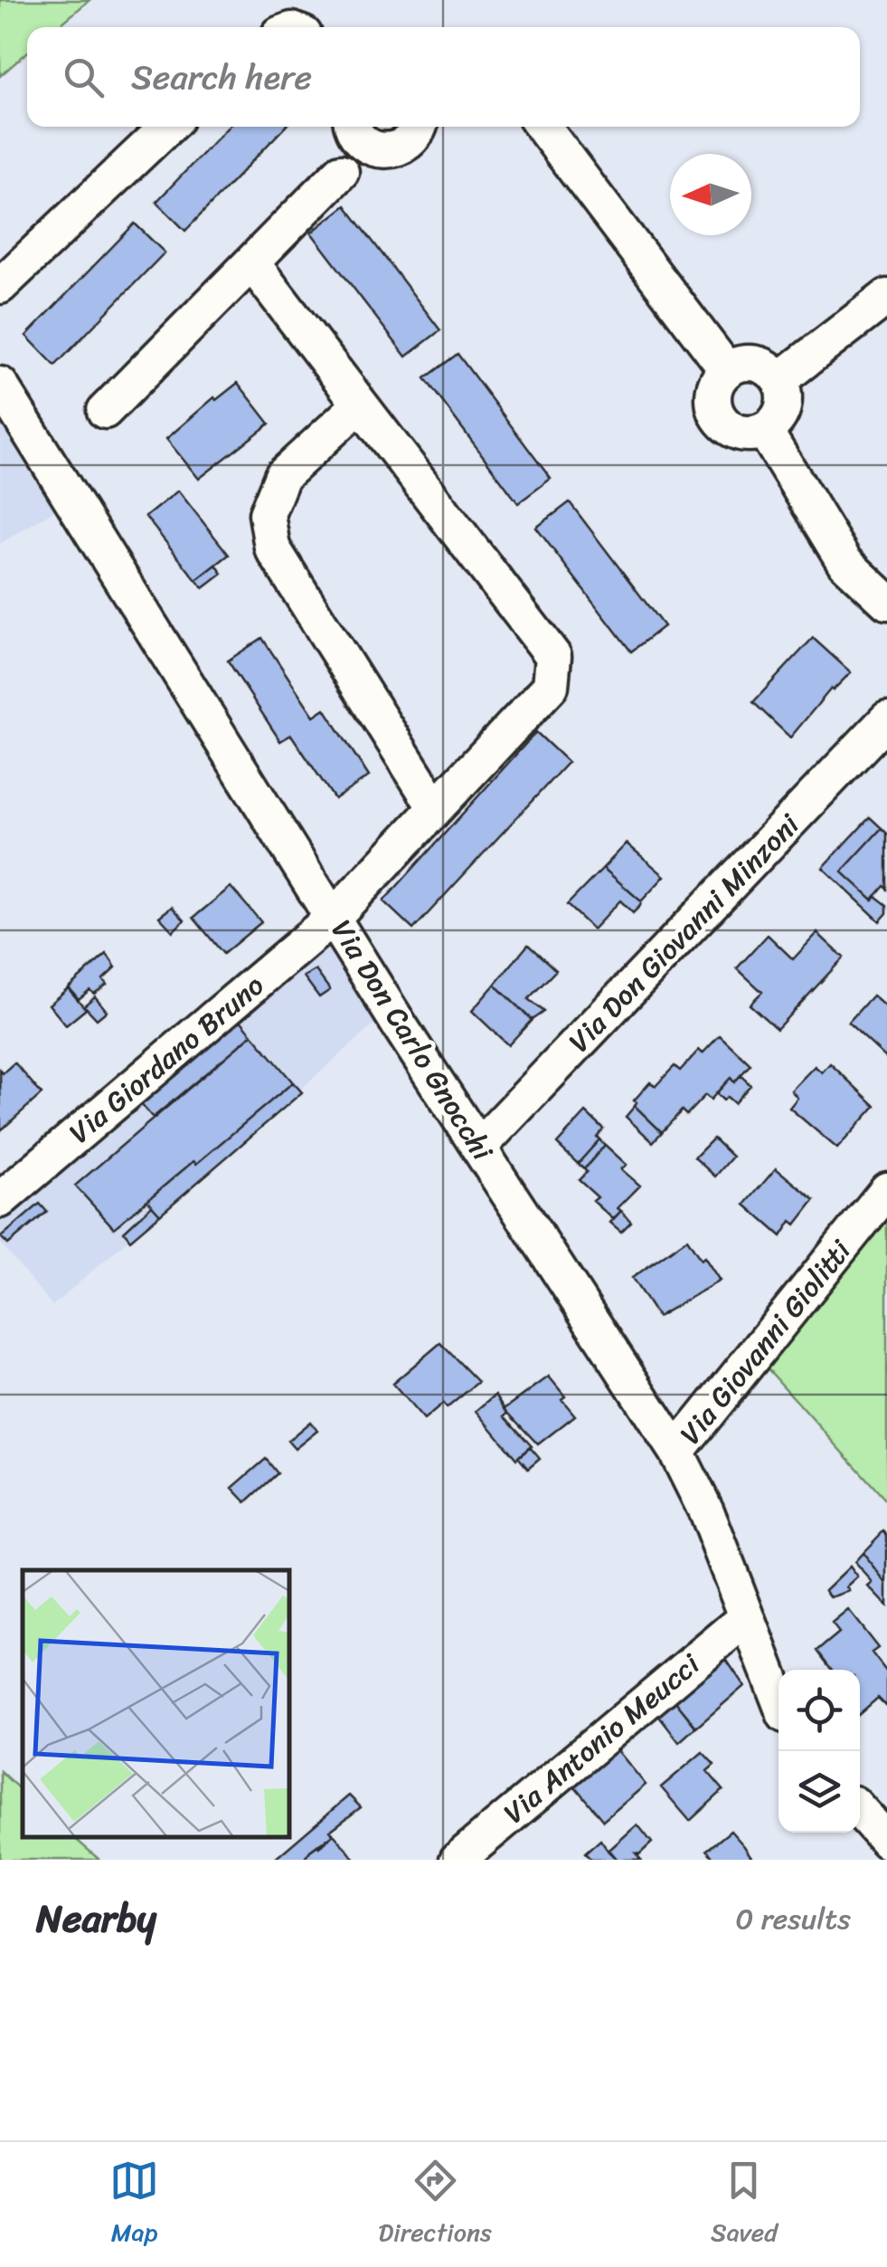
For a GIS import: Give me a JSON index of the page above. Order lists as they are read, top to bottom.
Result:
{
  "streets": {
    "street": [
      "Via Don Giovanni Minzoni",
      "Via Don Carlo Gnocchi",
      "Via Giordano Bruno",
      "Via Giovanni Giolitti",
      "Via Antonio Meucci"
    ]
  },
  "crossings": [
    ["Via Don Giovanni Minzoni", "Via Don Carlo Gnocchi"],
    ["Via Don Carlo Gnocchi", "Via Giordano Bruno"],
    ["Via Don Carlo Gnocchi", "Via Giovanni Giolitti"],
    ["Via Don Carlo Gnocchi", "Via Antonio Meucci"]
  ],
  "north": "left",
  "page": {
    "search": "Search here",
    "heading": ["Nearby", "0 results"],
    "nav": ["Map", "Directions", "Saved"]
  }
}
